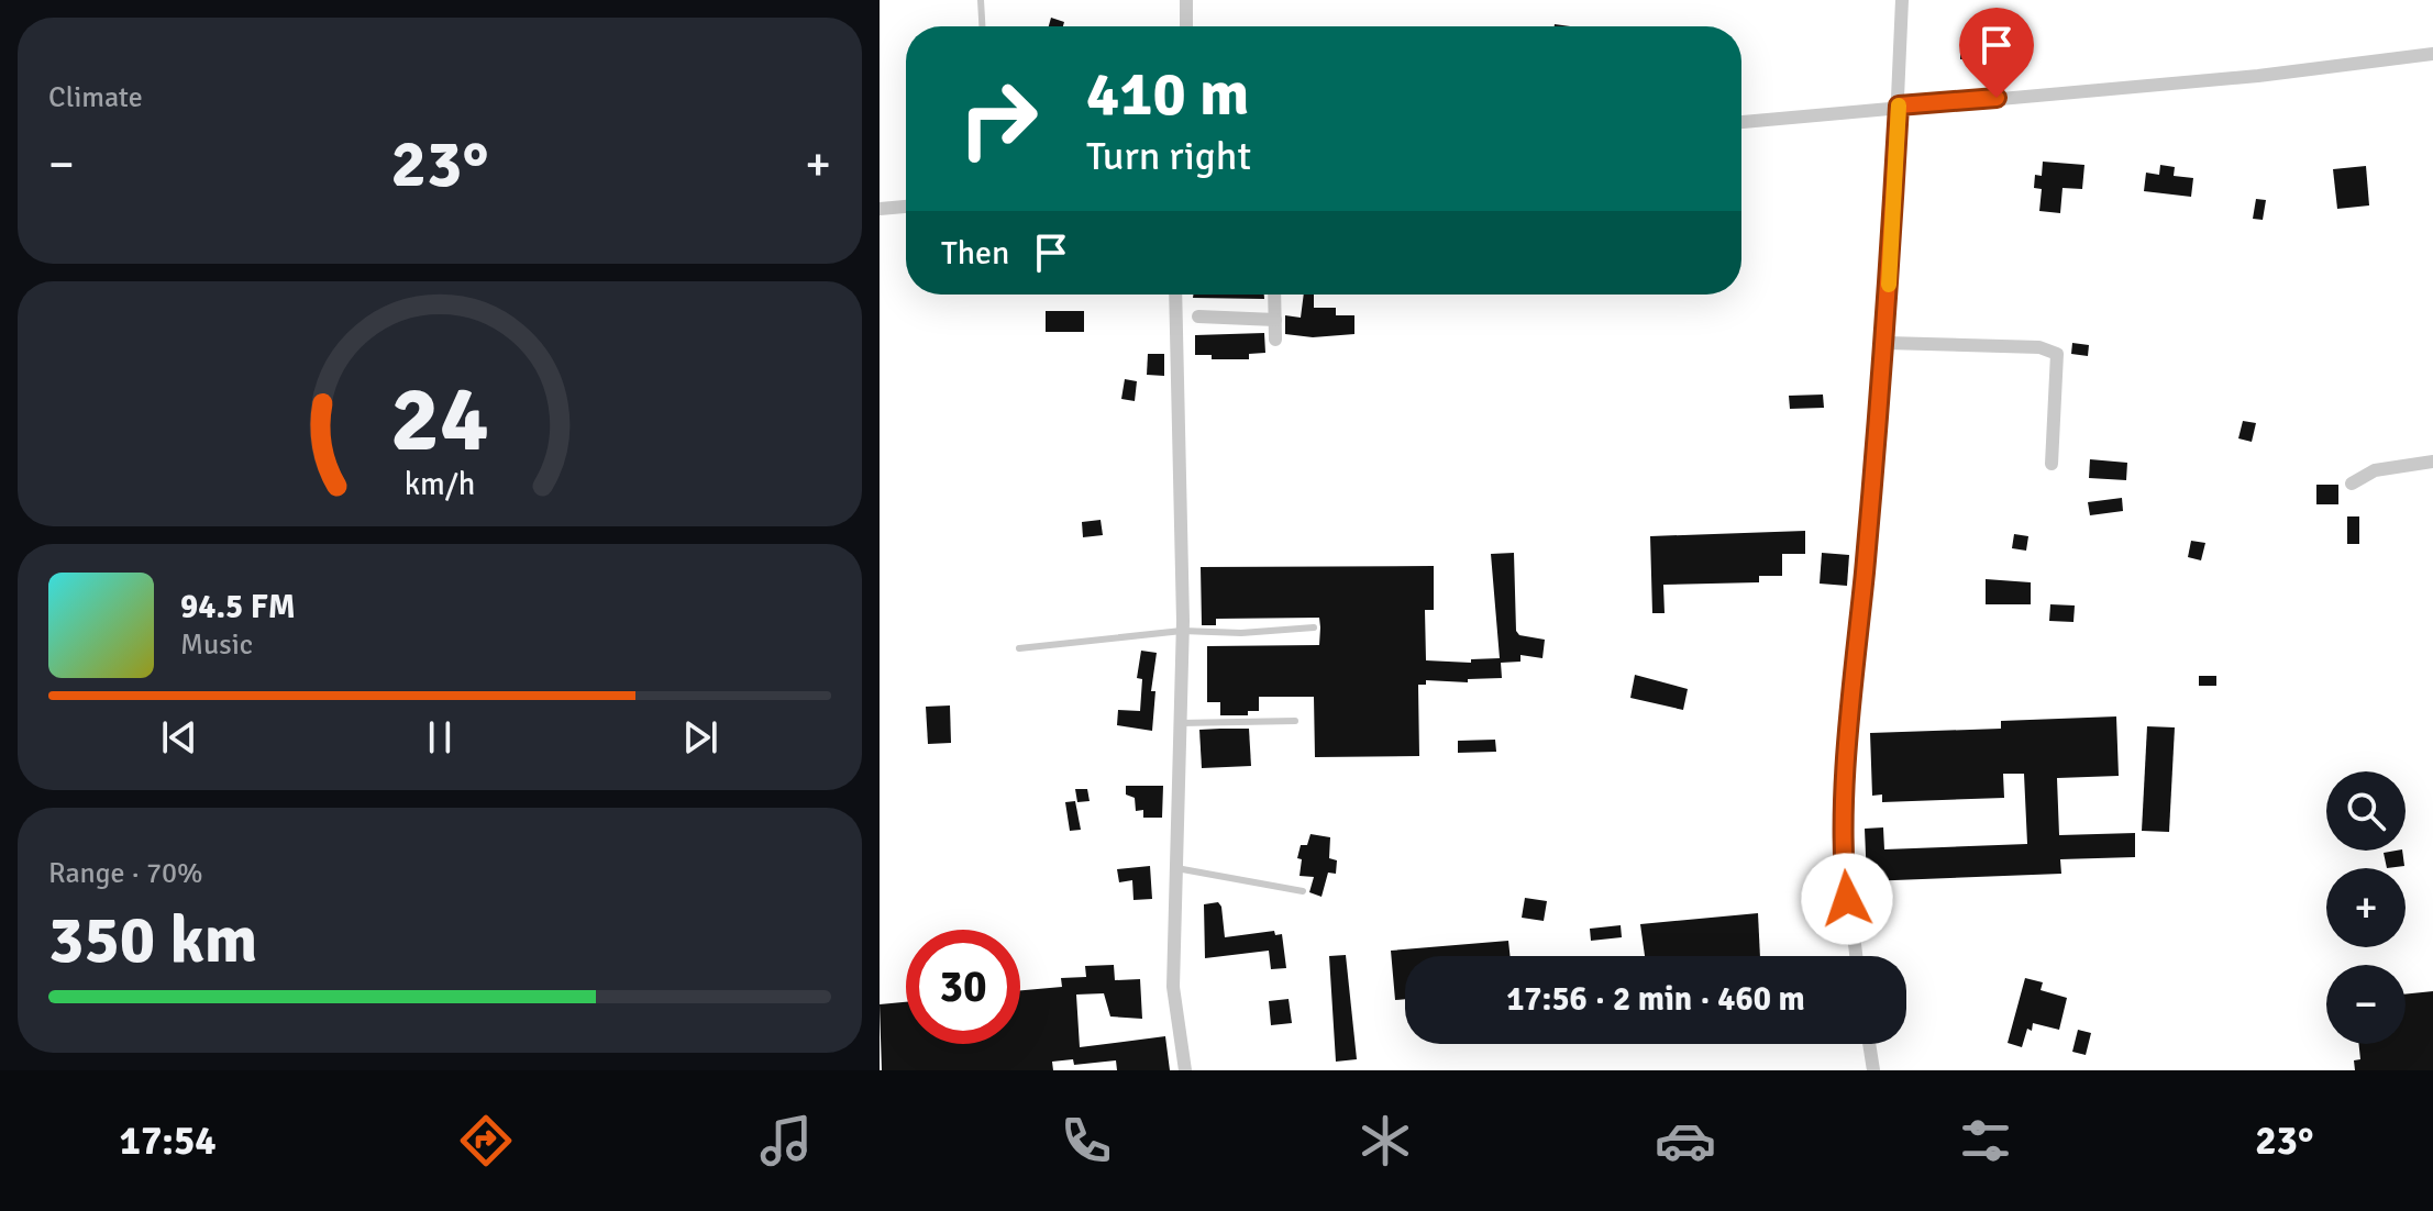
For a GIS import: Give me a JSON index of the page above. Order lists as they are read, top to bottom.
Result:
{
  "page": {
    "tile": [
      "Climate",
      ["Range · 70%", "350 km"]
    ],
    "turn": ["410 m", "Turn right"],
    "heat": ["−", "23°", "+"],
    "then": "Then",
    "song": ["94.5 FM", "Music"],
    "map_buttons": ["+", "−"],
    "limit": "30",
    "trip": "17:56 · 2 min · 460 m",
    "tabs": ["17:54", "23°"],
    "gauge": ["24", "km/h"]
  }
}
